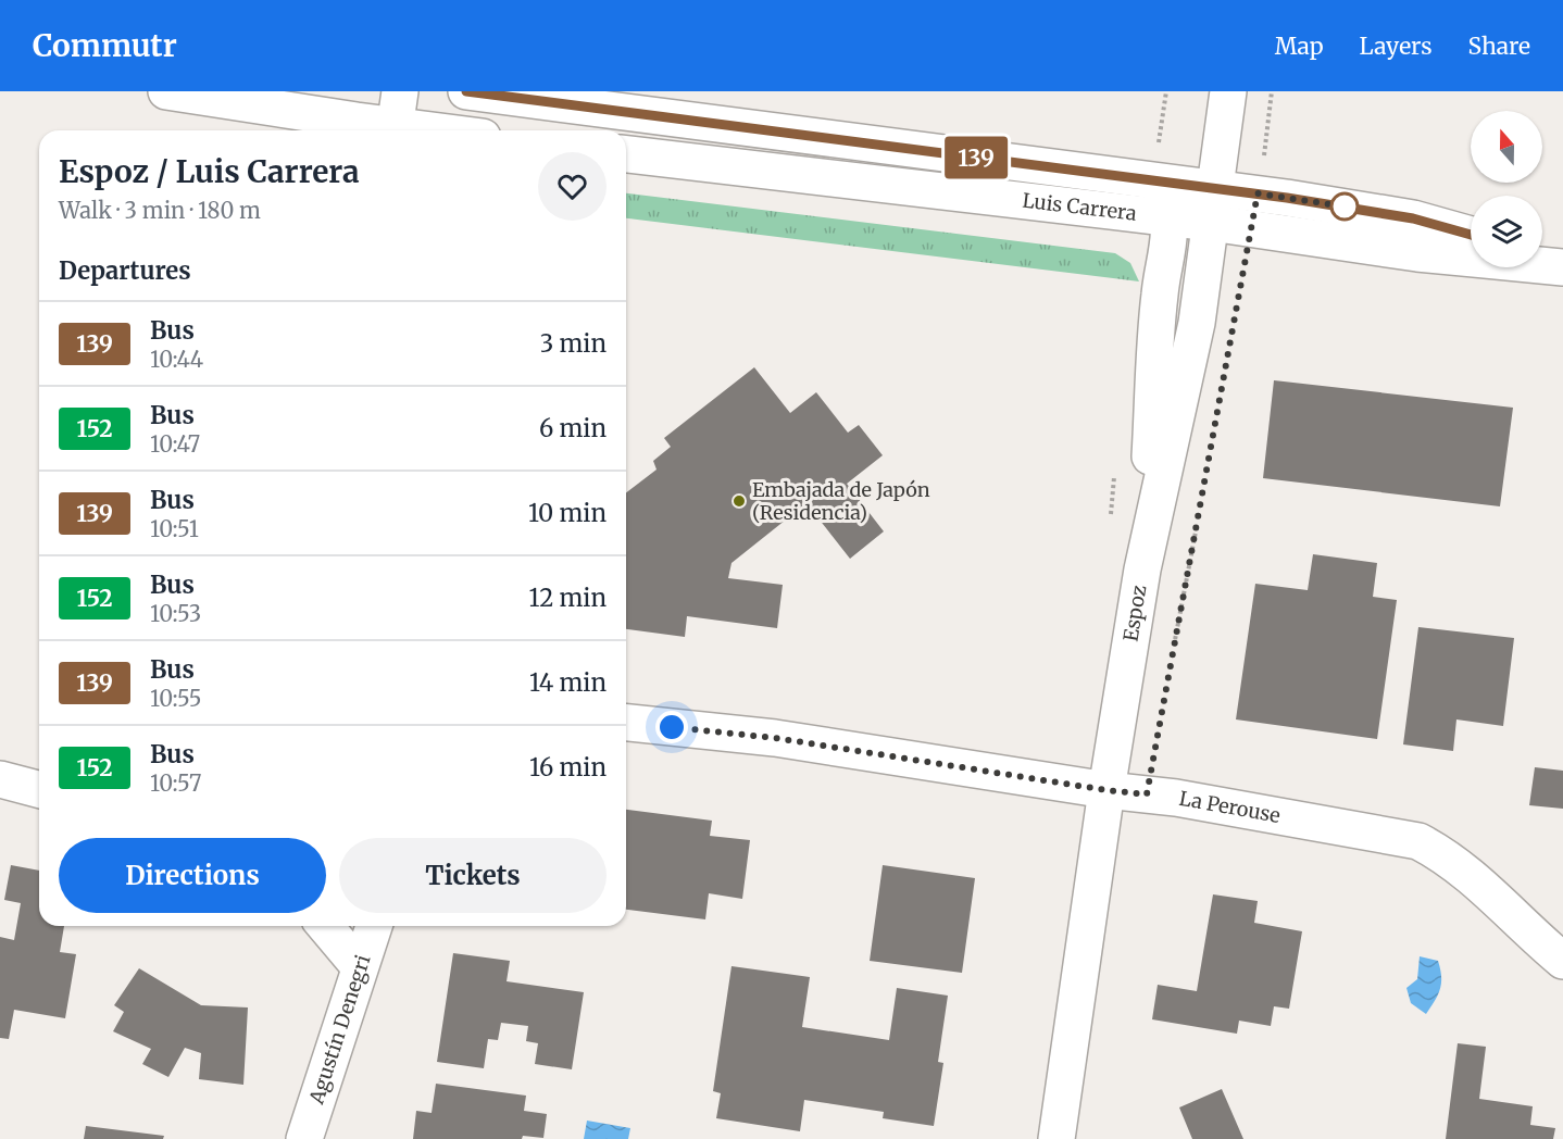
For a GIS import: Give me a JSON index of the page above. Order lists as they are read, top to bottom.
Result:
{
  "streets": {
    "street": [
      "Luis Carrera",
      "Espoz",
      "La Perouse",
      "Agustín Denegri"
    ]
  },
  "crossings": [
    ["Luis Carrera", "Espoz"],
    ["Espoz", "La Perouse"]
  ],
  "places": ["Embajada de Japón (Residencia)"],
  "lines": ["bus line 139"],
  "north": "top",
  "page": {
    "header": "Commutr",
    "nav": ["Map", "Layers", "Share"],
    "on_map": "139",
    "heading": [
      ["Espoz / Luis Carrera", "Walk · 3 min · 180 m"],
      "Departures"
    ],
    "list": [
      {
        "mark": "139",
        "name": "Bus",
        "note": "10:44",
        "value": "3 min"
      },
      {
        "mark": "152",
        "name": "Bus",
        "note": "10:47",
        "value": "6 min"
      },
      {
        "mark": "139",
        "name": "Bus",
        "note": "10:51",
        "value": "10 min"
      },
      {
        "mark": "152",
        "name": "Bus",
        "note": "10:53",
        "value": "12 min"
      },
      {
        "mark": "139",
        "name": "Bus",
        "note": "10:55",
        "value": "14 min"
      },
      {
        "mark": "152",
        "name": "Bus",
        "note": "10:57",
        "value": "16 min"
      }
    ],
    "buttons": ["Directions", "Tickets"]
  }
}
